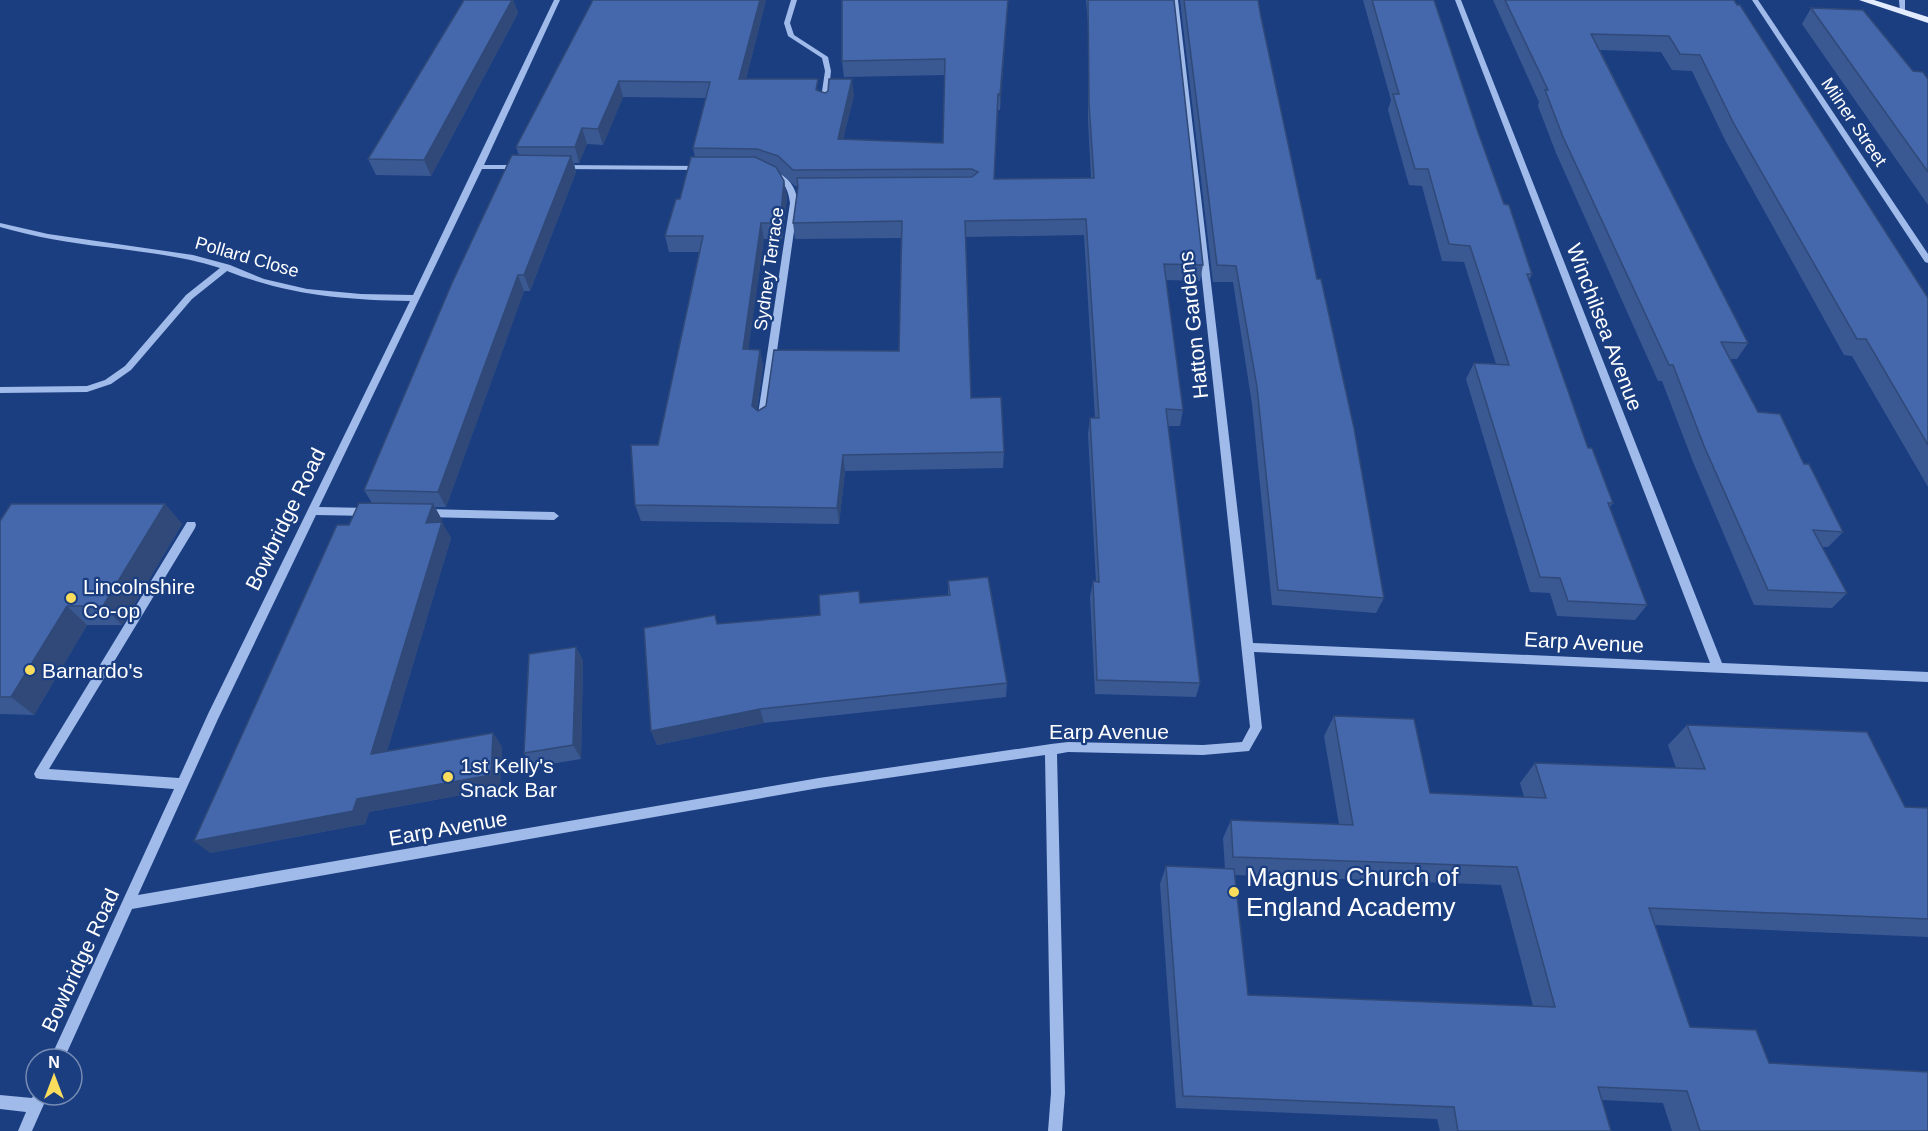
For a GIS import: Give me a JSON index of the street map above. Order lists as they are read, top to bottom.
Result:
{
  "streets": {
    "street": [
      "Milner Street",
      "Pollard Close",
      "Sydney Terrace",
      "Hatton Gardens",
      "Winchilsea Avenue",
      "Bowbridge Road",
      "Earp Avenue"
    ]
  },
  "crossings": [
    ["Pollard Close", "Bowbridge Road"],
    ["Hatton Gardens", "Earp Avenue"],
    ["Winchilsea Avenue", "Earp Avenue"],
    ["Bowbridge Road", "Earp Avenue"]
  ],
  "places": [
    "Lincolnshire Co-op",
    "Barnardo's",
    "1st Kelly's Snack Bar",
    "Magnus Church of England Academy"
  ],
  "north": "top"
}
